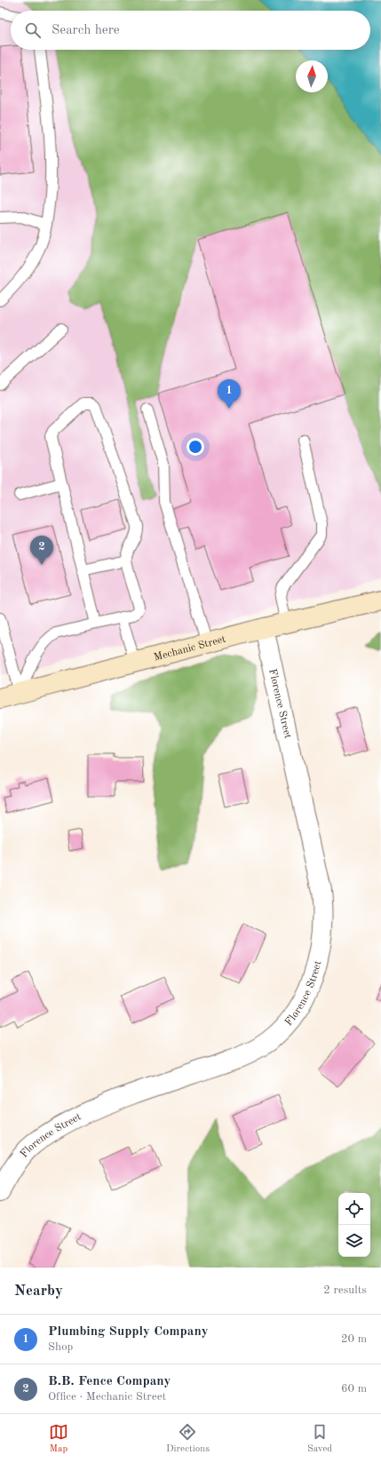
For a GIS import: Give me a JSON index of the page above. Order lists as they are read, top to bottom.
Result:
{
  "streets": {
    "main road": ["Mechanic Street"],
    "street": ["Florence Street"]
  },
  "crossings": [
    ["Mechanic Street", "Florence Street"]
  ],
  "north": "top",
  "page": {
    "search": "Search here",
    "pins": ["1", "2"],
    "heading": ["Nearby", "2 results"],
    "list": [
      {
        "mark": "1",
        "name": "Plumbing Supply Company",
        "note": "Shop",
        "value": "20 m"
      },
      {
        "mark": "2",
        "name": "B.B. Fence Company",
        "note": "Office · Mechanic Street",
        "value": "60 m"
      }
    ],
    "nav": ["Map", "Directions", "Saved"]
  }
}
